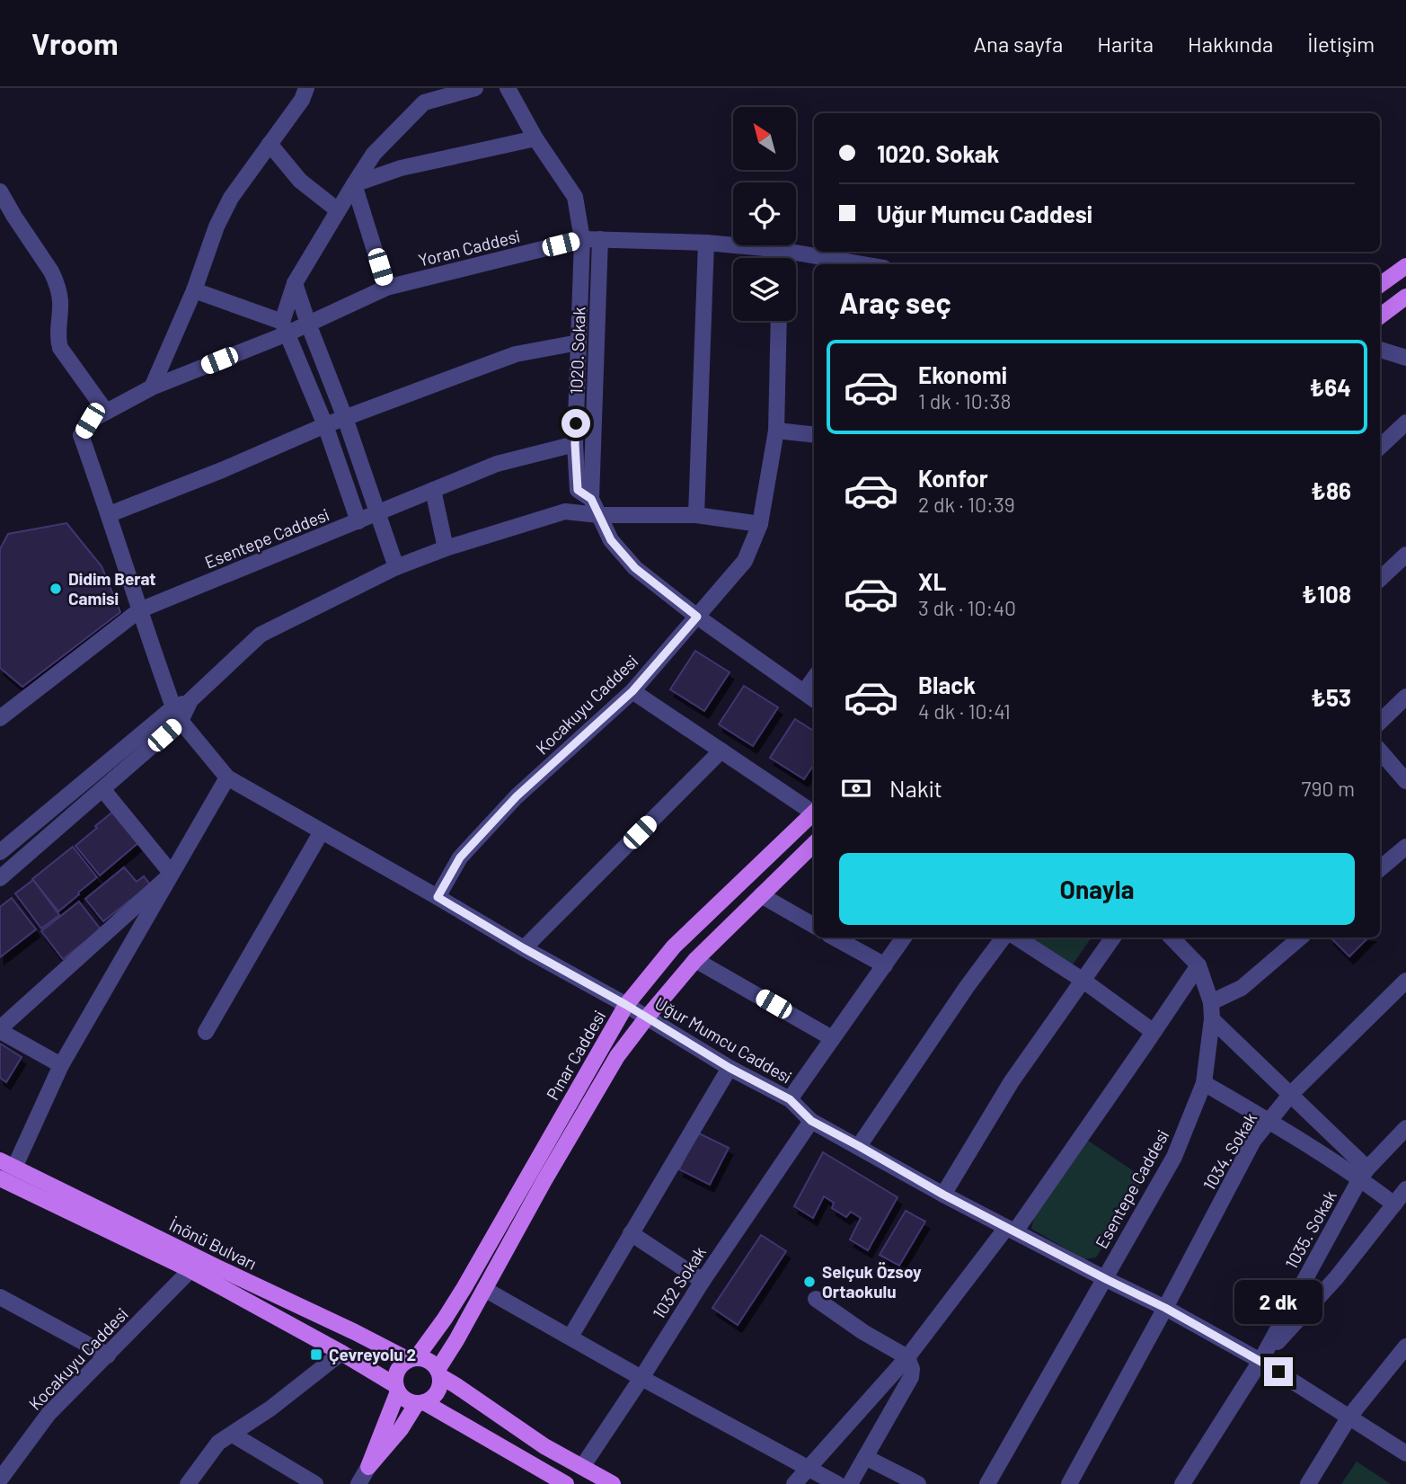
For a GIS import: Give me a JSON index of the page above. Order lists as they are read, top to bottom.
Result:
{
  "streets": {
    "main road": ["Pınar Caddesi", "İnönü Bulvarı"],
    "street": [
      "Yoran Caddesi",
      "1020. Sokak",
      "Esentepe Caddesi",
      "Kocakuyu Caddesi",
      "Uğur Mumcu Caddesi",
      "1034. Sokak",
      "1035. Sokak",
      "1032 Sokak"
    ]
  },
  "crossings": [
    ["Yoran Caddesi", "1020. Sokak"],
    ["1020. Sokak", "Esentepe Caddesi"],
    ["Esentepe Caddesi", "Uğur Mumcu Caddesi"],
    ["Kocakuyu Caddesi", "Uğur Mumcu Caddesi"],
    ["Kocakuyu Caddesi", "İnönü Bulvarı"],
    ["Uğur Mumcu Caddesi", "Pınar Caddesi"],
    ["Uğur Mumcu Caddesi", "1034. Sokak"],
    ["Uğur Mumcu Caddesi", "1035. Sokak"],
    ["Uğur Mumcu Caddesi", "1032 Sokak"],
    ["Pınar Caddesi", "İnönü Bulvarı"]
  ],
  "places": {
    "other": ["Didim Berat Camisi", "Selçuk Özsoy Ortaokulu"],
    "transit": ["Çevreyolu 2"]
  },
  "north": "top left",
  "page": {
    "header": "Vroom",
    "nav": [
      "Ana sayfa",
      "Harita",
      "Hakkında",
      "İletişim"
    ],
    "banner": ["1020. Sokak", "Uğur Mumcu Caddesi"],
    "heading": "Araç seç",
    "list": [
      {
        "name": "Ekonomi",
        "note": "1 dk · 10:38",
        "value": "₺64"
      },
      {
        "name": "Konfor",
        "note": "2 dk · 10:39",
        "value": "₺86"
      },
      {
        "name": "XL",
        "note": "3 dk · 10:40",
        "value": "₺108"
      },
      {
        "name": "Black",
        "note": "4 dk · 10:41",
        "value": "₺53"
      }
    ],
    "pay": ["Nakit", "790 m"],
    "buttons": "Onayla",
    "bubble": "2 dk"
  }
}
